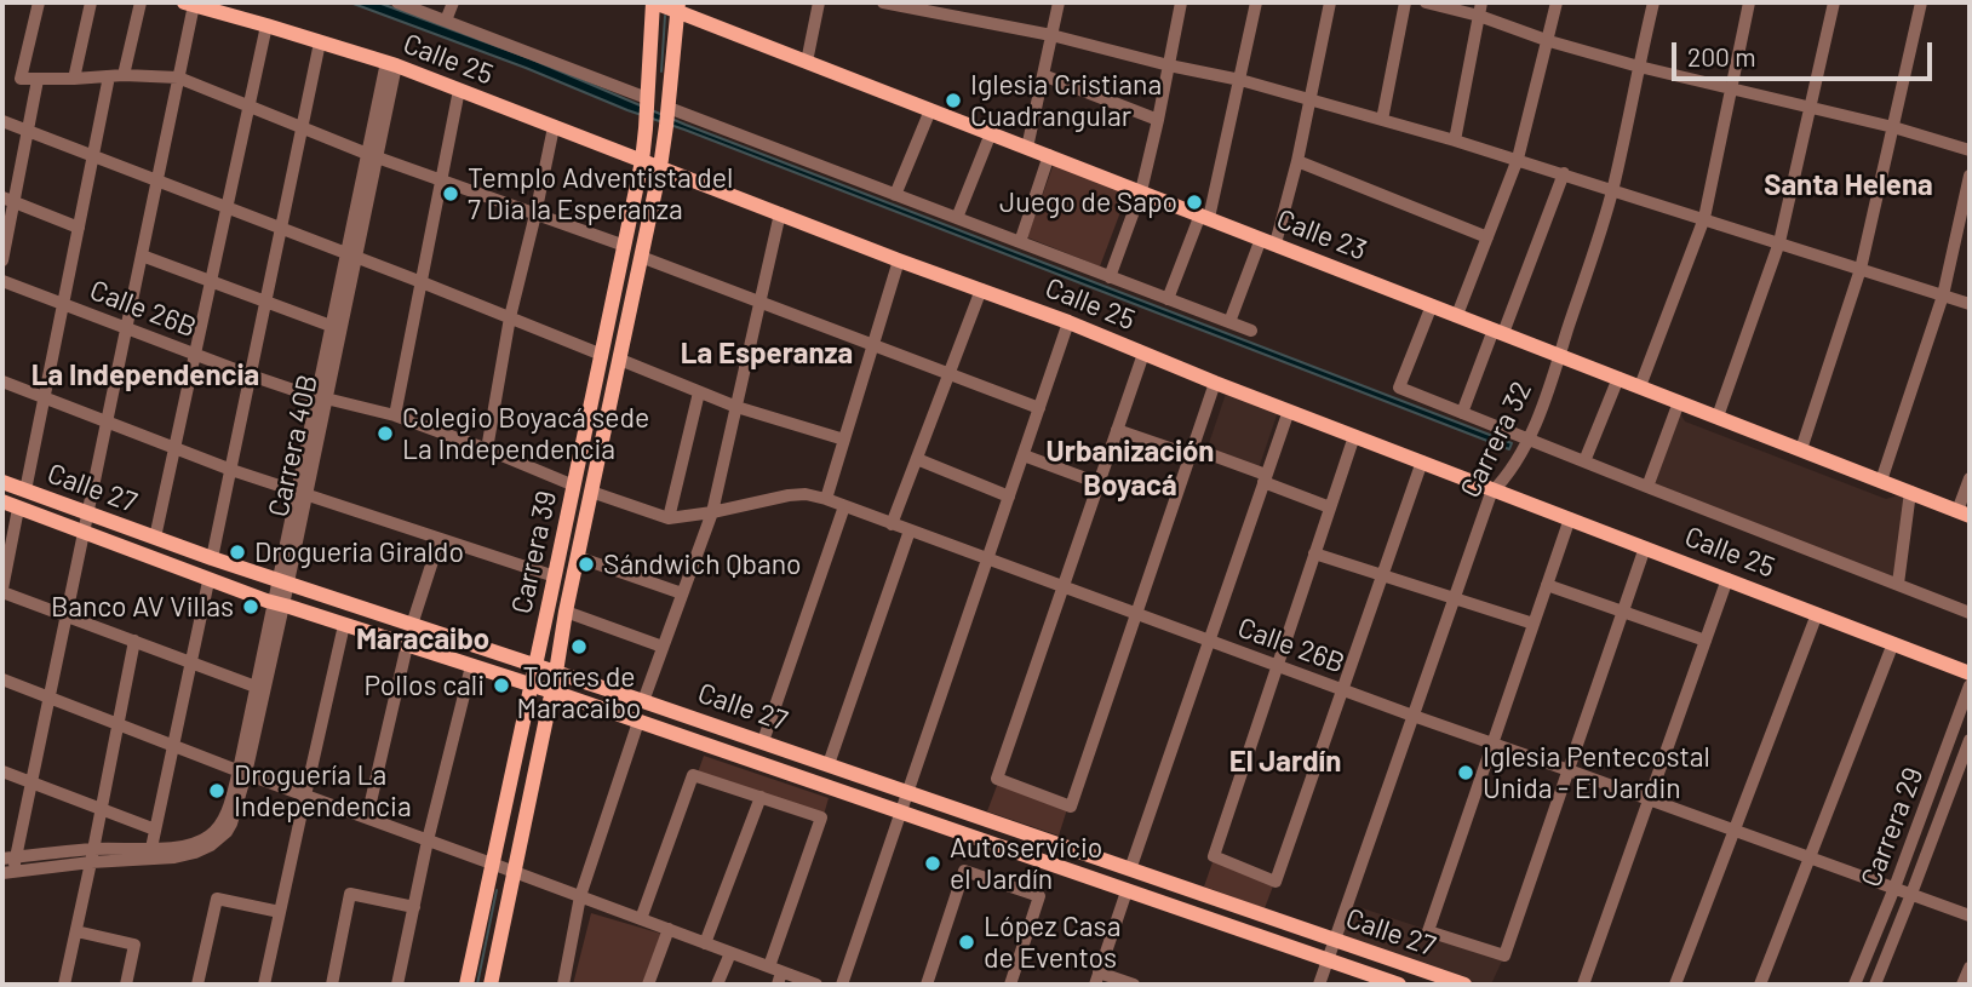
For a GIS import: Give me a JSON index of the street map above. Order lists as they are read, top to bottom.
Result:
{
  "streets": {
    "main road": [
      "Calle 25",
      "Calle 23",
      "Calle 27",
      "Carrera 39"
    ],
    "street": [
      "Calle 26B",
      "Carrera 32",
      "Carrera 40B",
      "Carrera 29"
    ]
  },
  "crossings": [
    ["Calle 25", "Carrera 32"],
    ["Calle 25", "Carrera 40B"],
    ["Calle 25", "Carrera 39"],
    ["Calle 23", "Carrera 32"],
    ["Calle 23", "Carrera 39"],
    ["Calle 26B", "Carrera 32"],
    ["Calle 26B", "Carrera 40B"],
    ["Calle 26B", "Carrera 39"],
    ["Calle 26B", "Carrera 29"],
    ["Carrera 32", "Calle 27"],
    ["Carrera 40B", "Calle 27"],
    ["Calle 27", "Carrera 39"]
  ],
  "districts": [
    "Santa Helena",
    "La Esperanza",
    "La Independencia",
    "Urbanización Boyacá",
    "Maracaibo",
    "El Jardín"
  ],
  "places": [
    "Iglesia Cristiana Cuadrangular",
    "Templo Adventista del 7 Dia la Esperanza",
    "Juego de Sapo",
    "Colegio Boyacá sede La Independencia",
    "Drogueria Giraldo",
    "Sándwich Qbano",
    "Banco AV Villas",
    "Torres de Maracaibo",
    "Pollos cali",
    "Iglesia Pentecostal Unida - El Jardin",
    "Droguería La Independencia",
    "Autoservicio el Jardín",
    "López Casa de Eventos"
  ],
  "scale_bar": "200 m"
}
